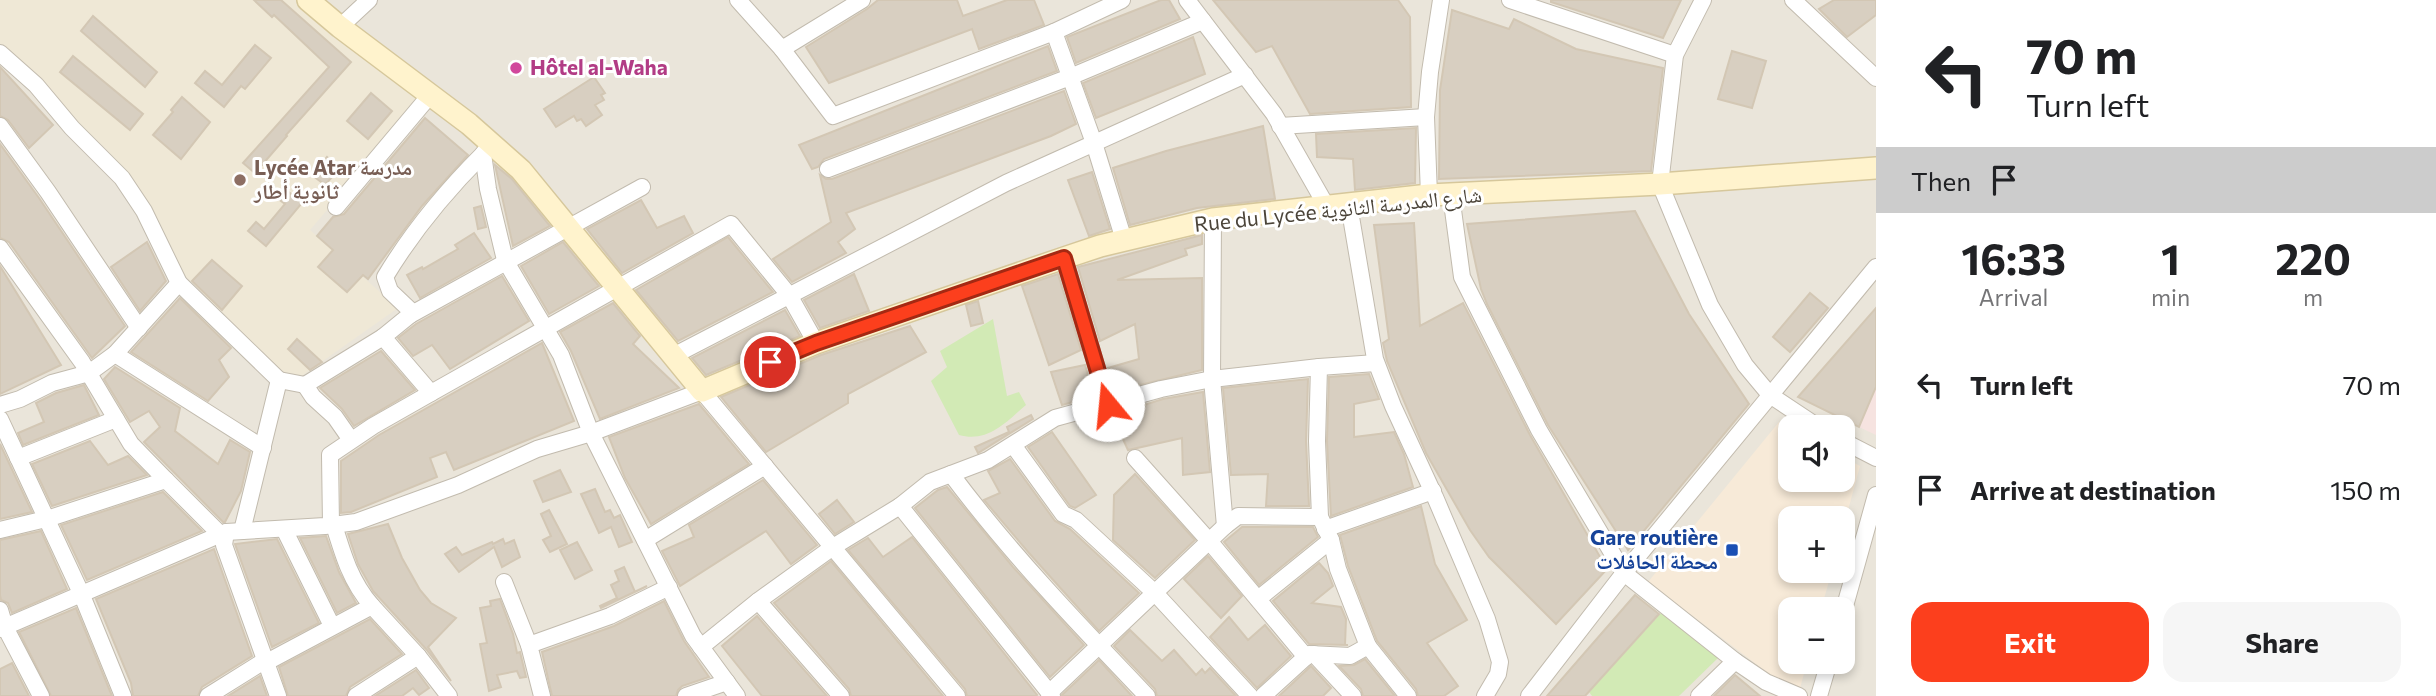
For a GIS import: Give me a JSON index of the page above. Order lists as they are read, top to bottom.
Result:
{
  "streets": {
    "street": ["Rue du Lycée شارع المدرسة الثانوية"]
  },
  "places": {
    "other": ["Hôtel al-Waha", "Lycée Atar مدرسة ثانوية أطار"],
    "transit": ["Gare routière محطة الحافلات"]
  },
  "page": {
    "turn": ["70 m", "Turn left"],
    "then": "Then",
    "eta": [
      "16:33",
      "Arrival",
      "1",
      "min",
      "220",
      "m"
    ],
    "list": [
      {
        "name": "Turn left",
        "value": "70 m"
      },
      {
        "name": "Arrive at destination",
        "value": "150 m"
      }
    ],
    "map_buttons": ["+", "−"],
    "buttons": ["Exit", "Share"]
  }
}
